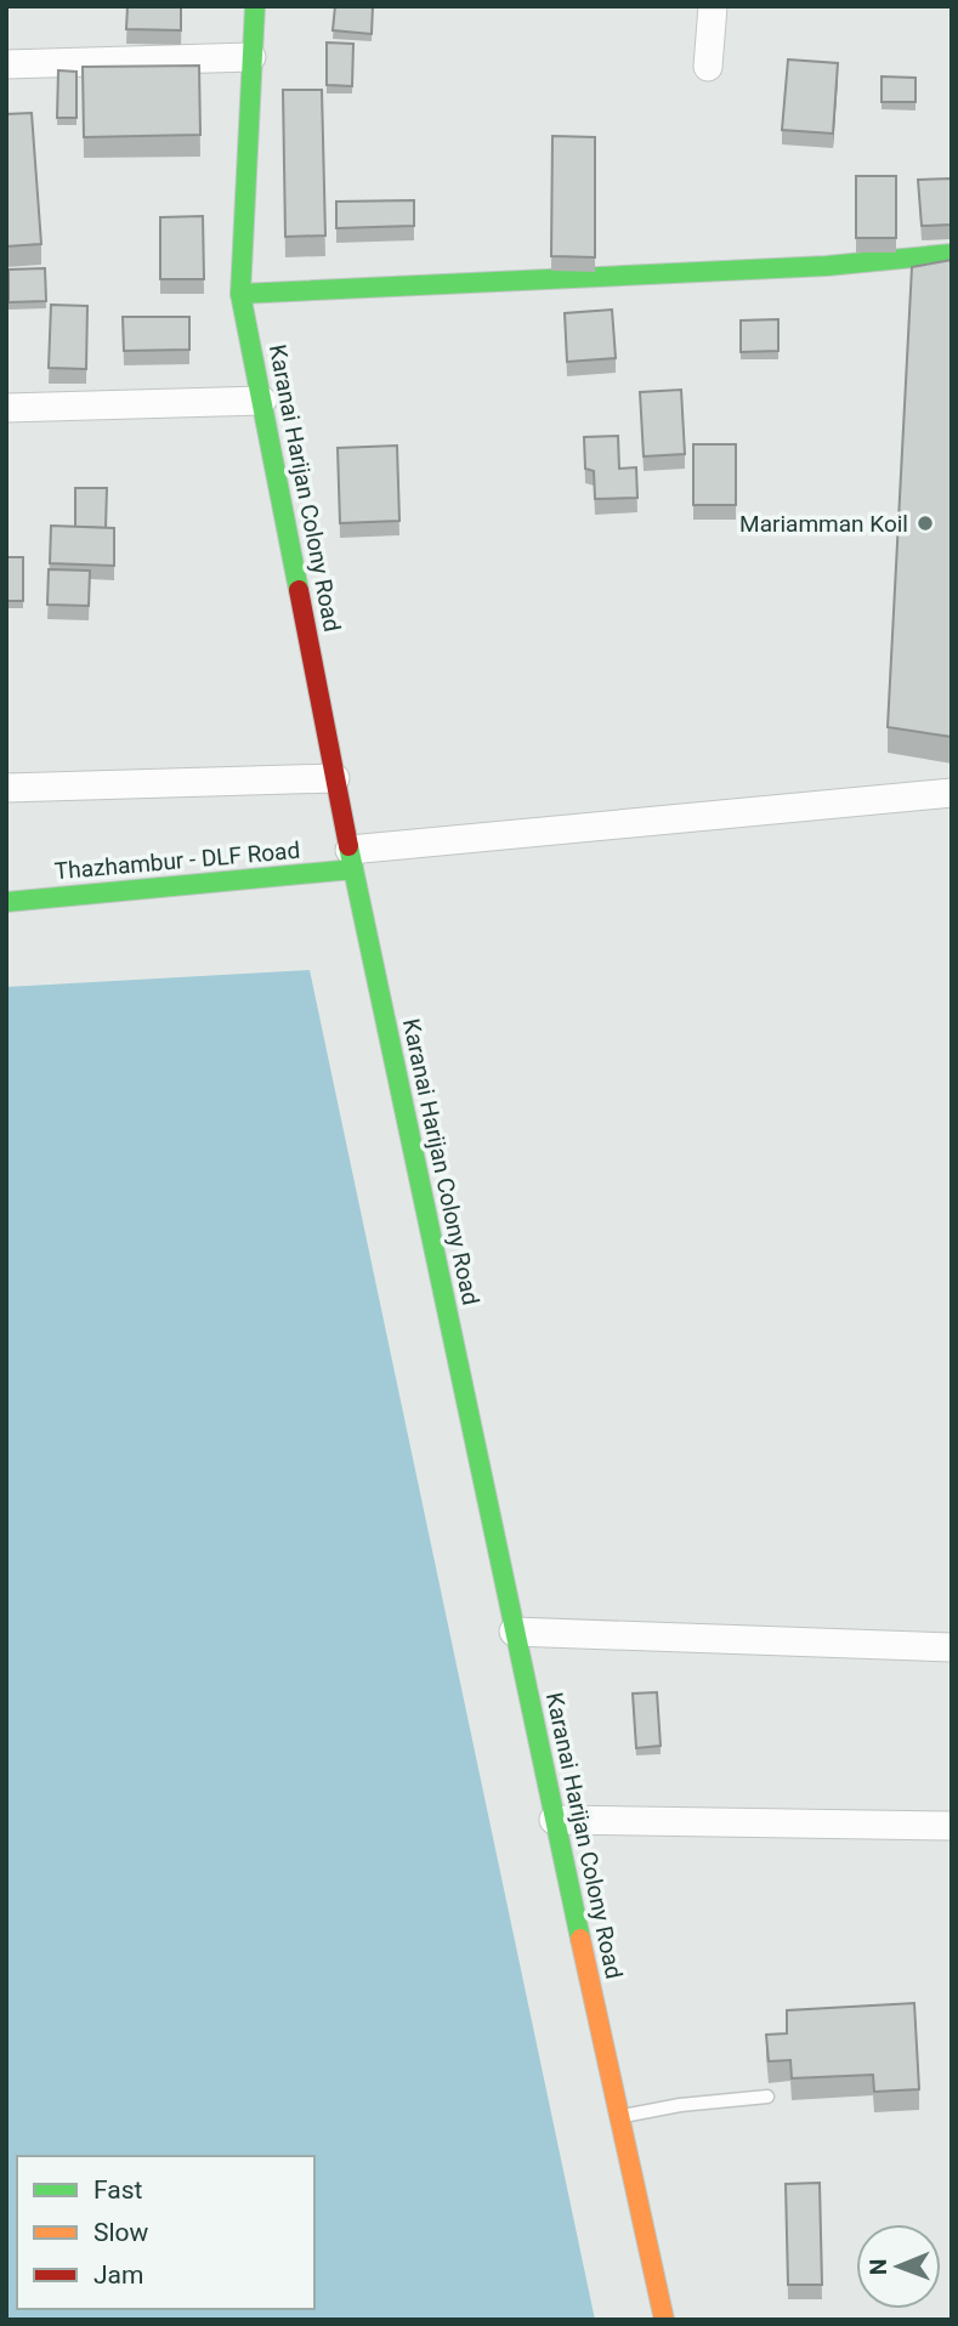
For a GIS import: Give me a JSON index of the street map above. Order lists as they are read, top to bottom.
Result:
{
  "streets": {
    "street": ["Karanai Harijan Colony Road", "Thazhambur - DLF Road"]
  },
  "crossings": [
    ["Karanai Harijan Colony Road", "Thazhambur - DLF Road"]
  ],
  "places": ["Mariamman Koil"],
  "legend": ["Fast", "Slow", "Jam"],
  "north": "left"
}
